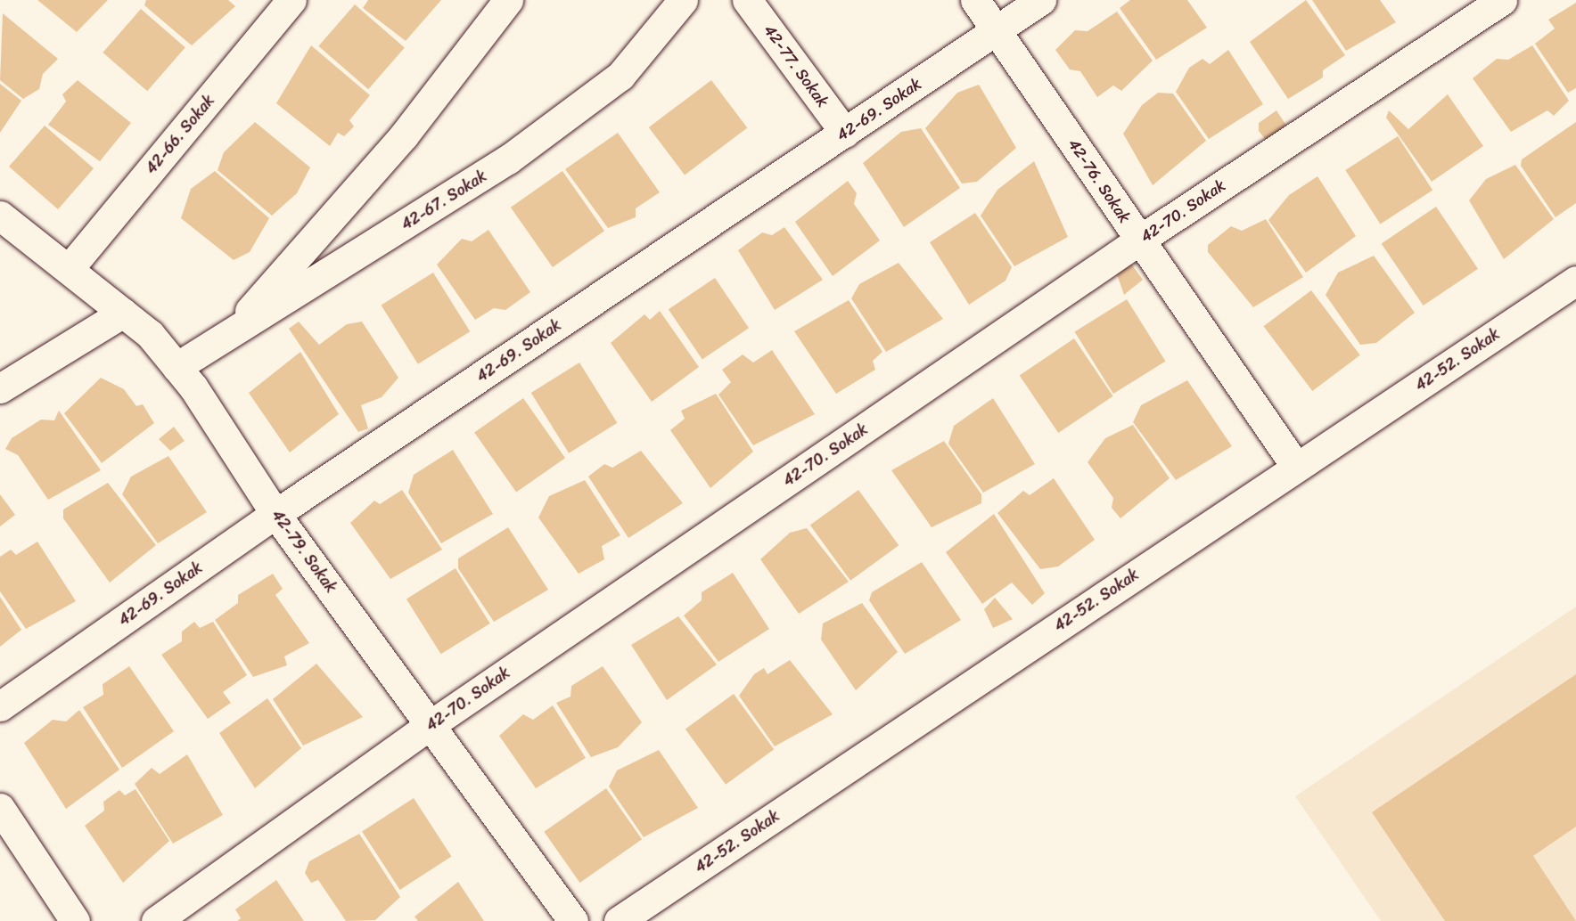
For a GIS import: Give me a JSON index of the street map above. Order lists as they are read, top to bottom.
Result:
{
  "streets": {
    "street": [
      "42-77. Sokak",
      "42-69. Sokak",
      "42-66. Sokak",
      "42-76. Sokak",
      "42-67. Sokak",
      "42-70. Sokak",
      "42-52. Sokak",
      "42-79. Sokak"
    ]
  },
  "crossings": [
    ["42-77. Sokak", "42-69. Sokak"],
    ["42-69. Sokak", "42-76. Sokak"],
    ["42-69. Sokak", "42-79. Sokak"],
    ["42-66. Sokak", "42-79. Sokak"],
    ["42-76. Sokak", "42-70. Sokak"],
    ["42-76. Sokak", "42-52. Sokak"],
    ["42-67. Sokak", "42-79. Sokak"],
    ["42-70. Sokak", "42-79. Sokak"]
  ]
}
